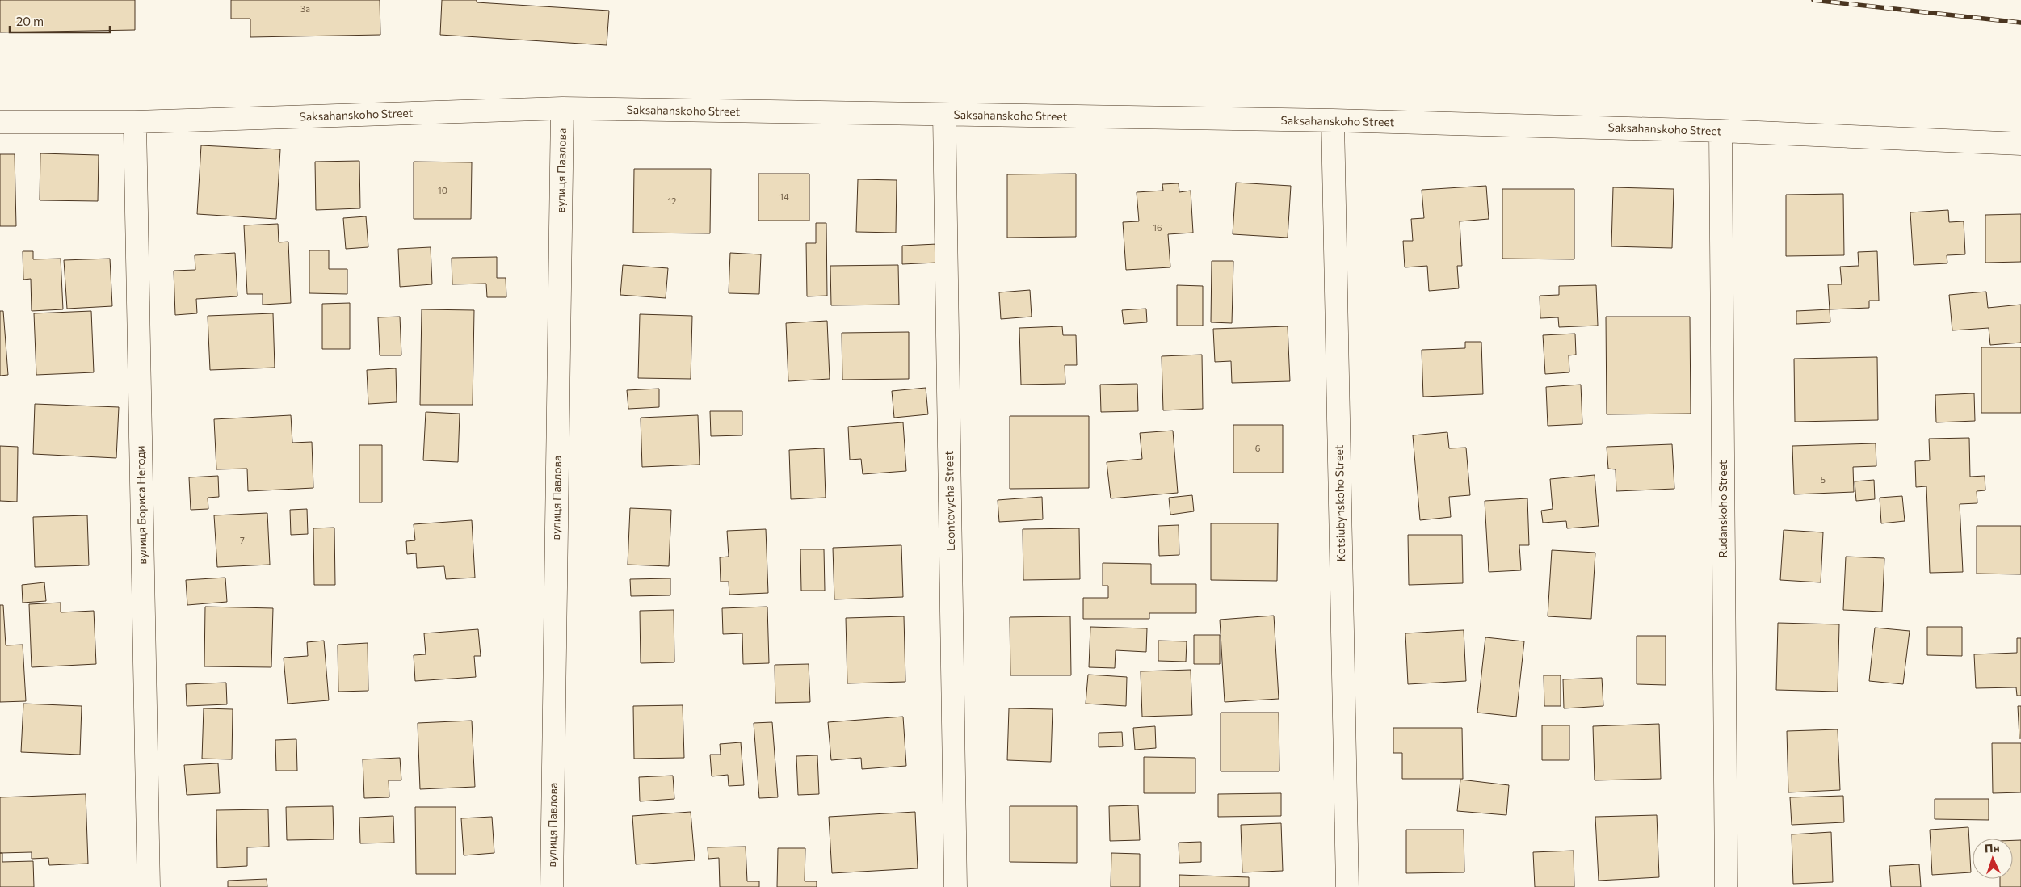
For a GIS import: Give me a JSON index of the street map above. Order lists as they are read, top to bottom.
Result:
{
  "streets": {
    "street": [
      "Saksahanskoho Street",
      "вулиця Павлова",
      "Leontovycha Street",
      "Kotsiubynskoho Street",
      "вулиця Бориса Негоди",
      "Rudanskoho Street"
    ]
  },
  "crossings": [
    ["Saksahanskoho Street", "вулиця Павлова"],
    ["Saksahanskoho Street", "Leontovycha Street"],
    ["Saksahanskoho Street", "Kotsiubynskoho Street"],
    ["Saksahanskoho Street", "вулиця Бориса Негоди"],
    ["Saksahanskoho Street", "Rudanskoho Street"]
  ],
  "house_numbers": [
    "3а",
    "10",
    "14",
    "12",
    "16",
    "6",
    "5",
    "7"
  ],
  "scale_bar": "20 m",
  "north": "top"
}
